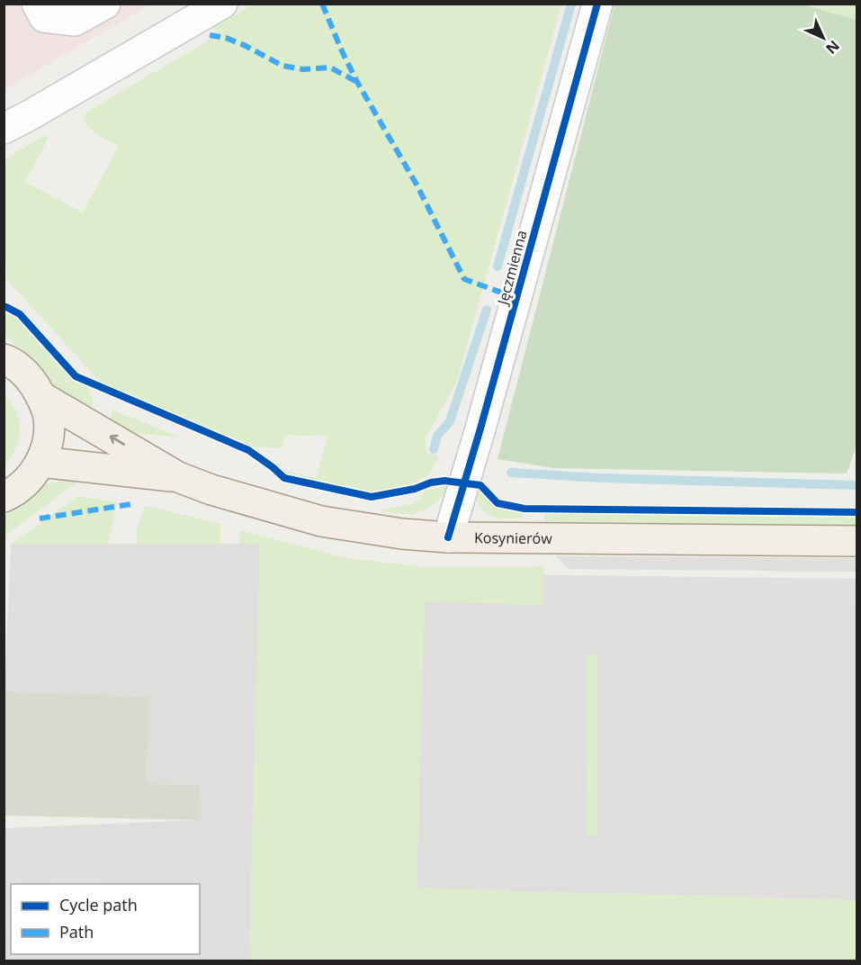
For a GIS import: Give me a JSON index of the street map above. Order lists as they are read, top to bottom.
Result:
{
  "streets": {
    "main road": ["Kosynierów"],
    "street": ["Jęczmienna"]
  },
  "crossings": [
    ["Jęczmienna", "Kosynierów"]
  ],
  "legend": ["Cycle path", "Path"],
  "north": "bottom right"
}
